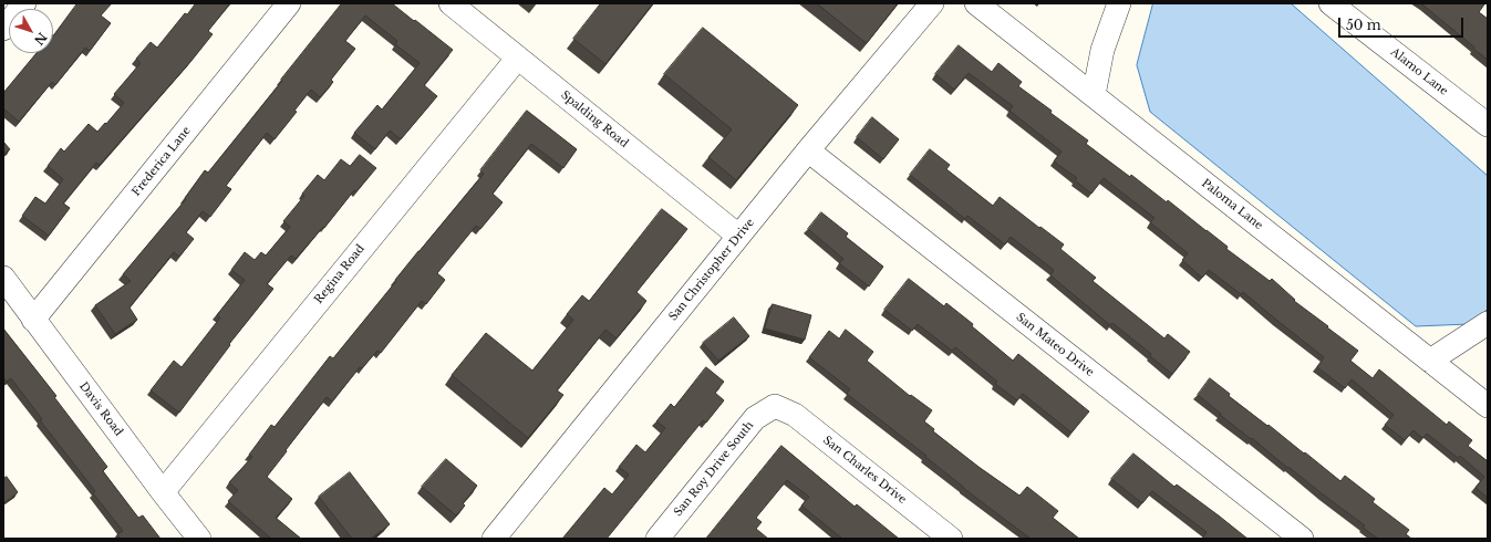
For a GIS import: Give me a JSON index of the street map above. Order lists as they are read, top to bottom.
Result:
{
  "streets": {
    "street": [
      "Alamo Lane",
      "Spalding Road",
      "Frederica Lane",
      "Paloma Lane",
      "San Christopher Drive",
      "Regina Road",
      "San Mateo Drive",
      "Davis Road",
      "San Roy Drive South",
      "San Charles Drive"
    ]
  },
  "crossings": [
    ["Spalding Road", "San Christopher Drive"],
    ["Spalding Road", "Regina Road"],
    ["Frederica Lane", "Davis Road"],
    ["San Christopher Drive", "San Mateo Drive"],
    ["Regina Road", "Davis Road"],
    ["San Roy Drive South", "San Charles Drive"]
  ],
  "scale_bar": "50 m",
  "north": "bottom right"
}
